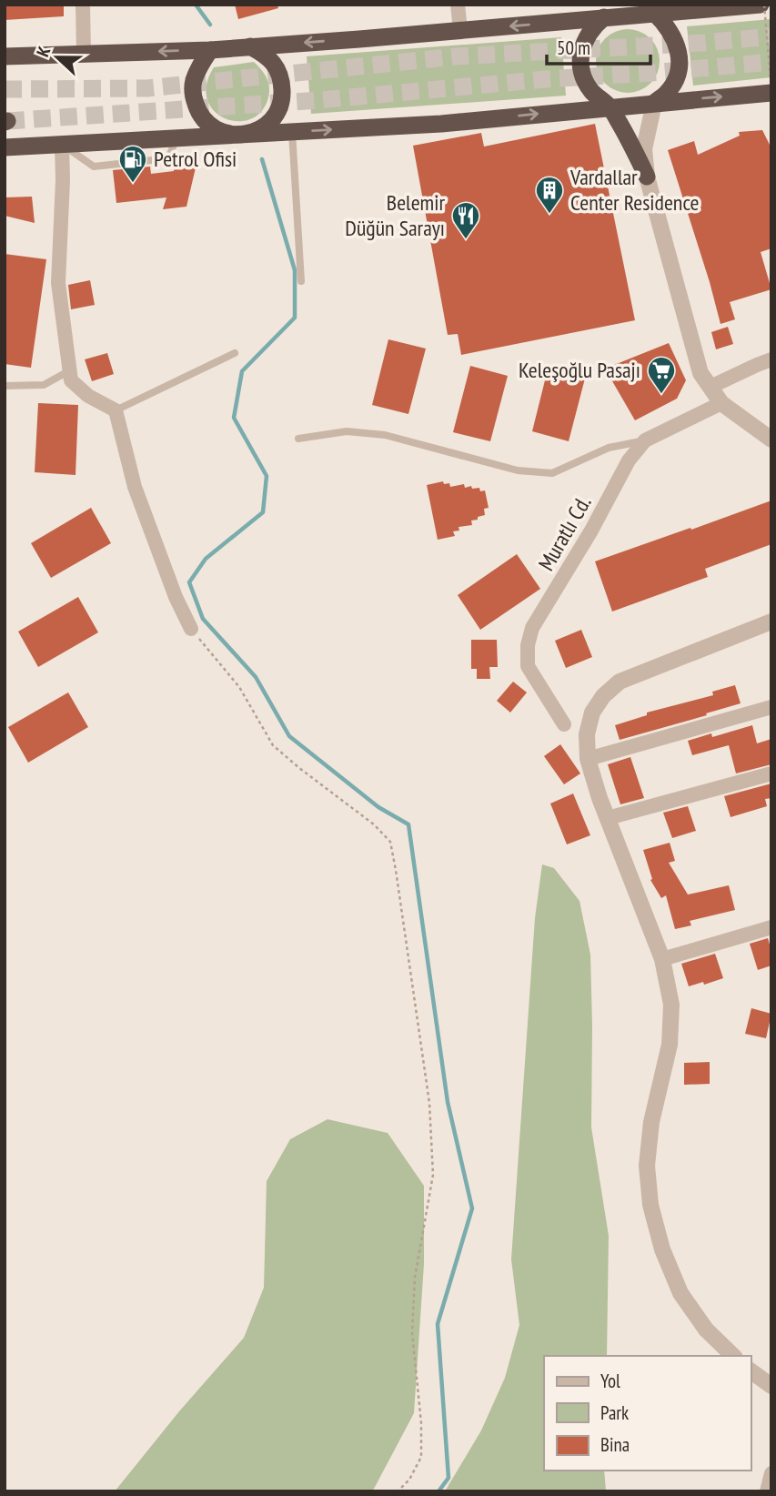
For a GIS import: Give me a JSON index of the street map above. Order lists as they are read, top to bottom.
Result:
{
  "streets": {
    "street": ["Muratlı Cd."]
  },
  "places": {
    "fuel station": ["Petrol Ofisi"],
    "building": ["Vardallar Center Residence"],
    "restaurant": ["Belemir Düğün Sarayı"],
    "supermarket": ["Keleşoğlu Pasajı"]
  },
  "legend": ["Yol", "Park", "Bina"],
  "scale_bar": "50 m",
  "north": "left"
}
